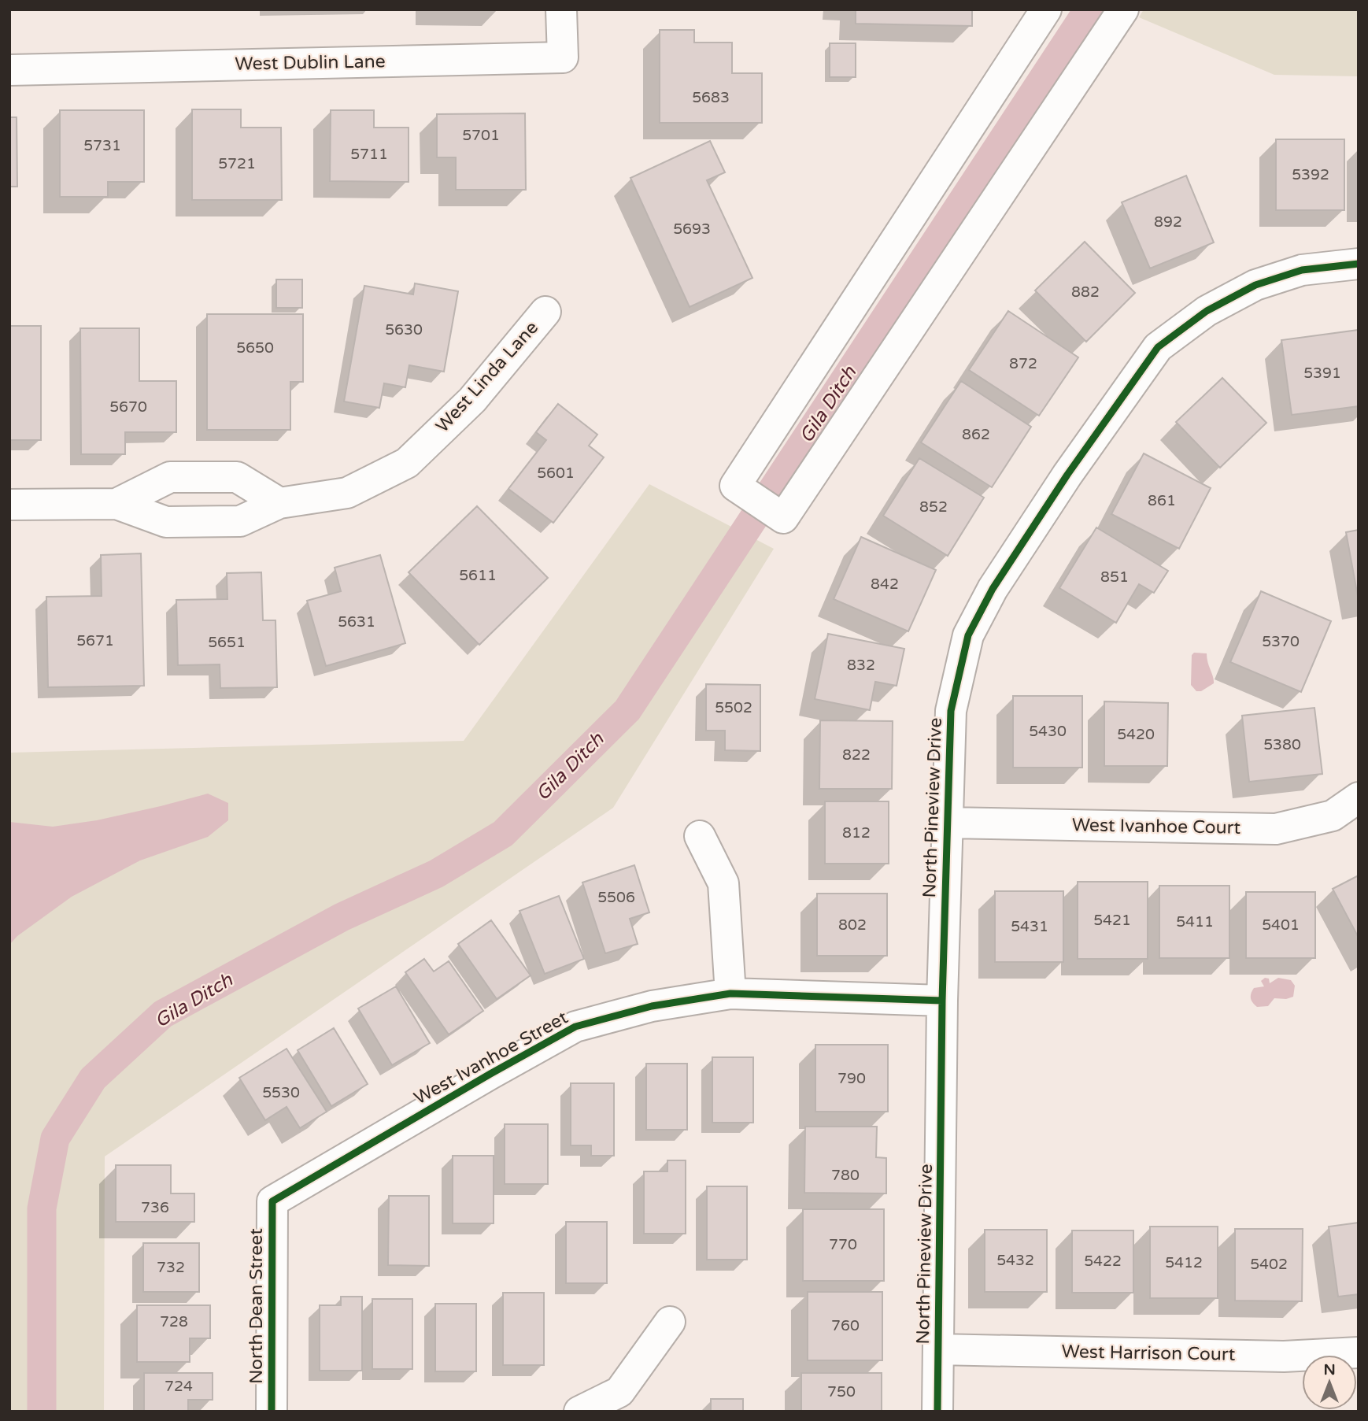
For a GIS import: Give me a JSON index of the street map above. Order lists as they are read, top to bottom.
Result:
{
  "streets": {
    "street": [
      "West Dublin Lane",
      "West Linda Lane",
      "North Pineview Drive",
      "West Ivanhoe Court",
      "West Ivanhoe Street",
      "North Dean Street",
      "West Harrison Court"
    ]
  },
  "crossings": [
    ["North Pineview Drive", "West Ivanhoe Court"],
    ["North Pineview Drive", "West Ivanhoe Street"],
    ["North Pineview Drive", "West Harrison Court"],
    ["West Ivanhoe Street", "North Dean Street"]
  ],
  "water": ["Gila Ditch"],
  "house_numbers": [
    "5683",
    "5701",
    "5731",
    "5711",
    "5721",
    "5392",
    "892",
    "5693",
    "882",
    "5630",
    "5650",
    "872",
    "5391",
    "5670",
    "862",
    "5601",
    "861",
    "852",
    "5611",
    "851",
    "842",
    "5631",
    "5671",
    "5370",
    "5651",
    "832",
    "5502",
    "5430",
    "5420",
    "5380",
    "822",
    "812",
    "5506",
    "5421",
    "5411",
    "802",
    "5401",
    "5431",
    "790",
    "5530",
    "780",
    "736",
    "770",
    "5432",
    "5422",
    "5412",
    "5402",
    "732",
    "728",
    "760",
    "724",
    "750"
  ],
  "north": "top"
}
